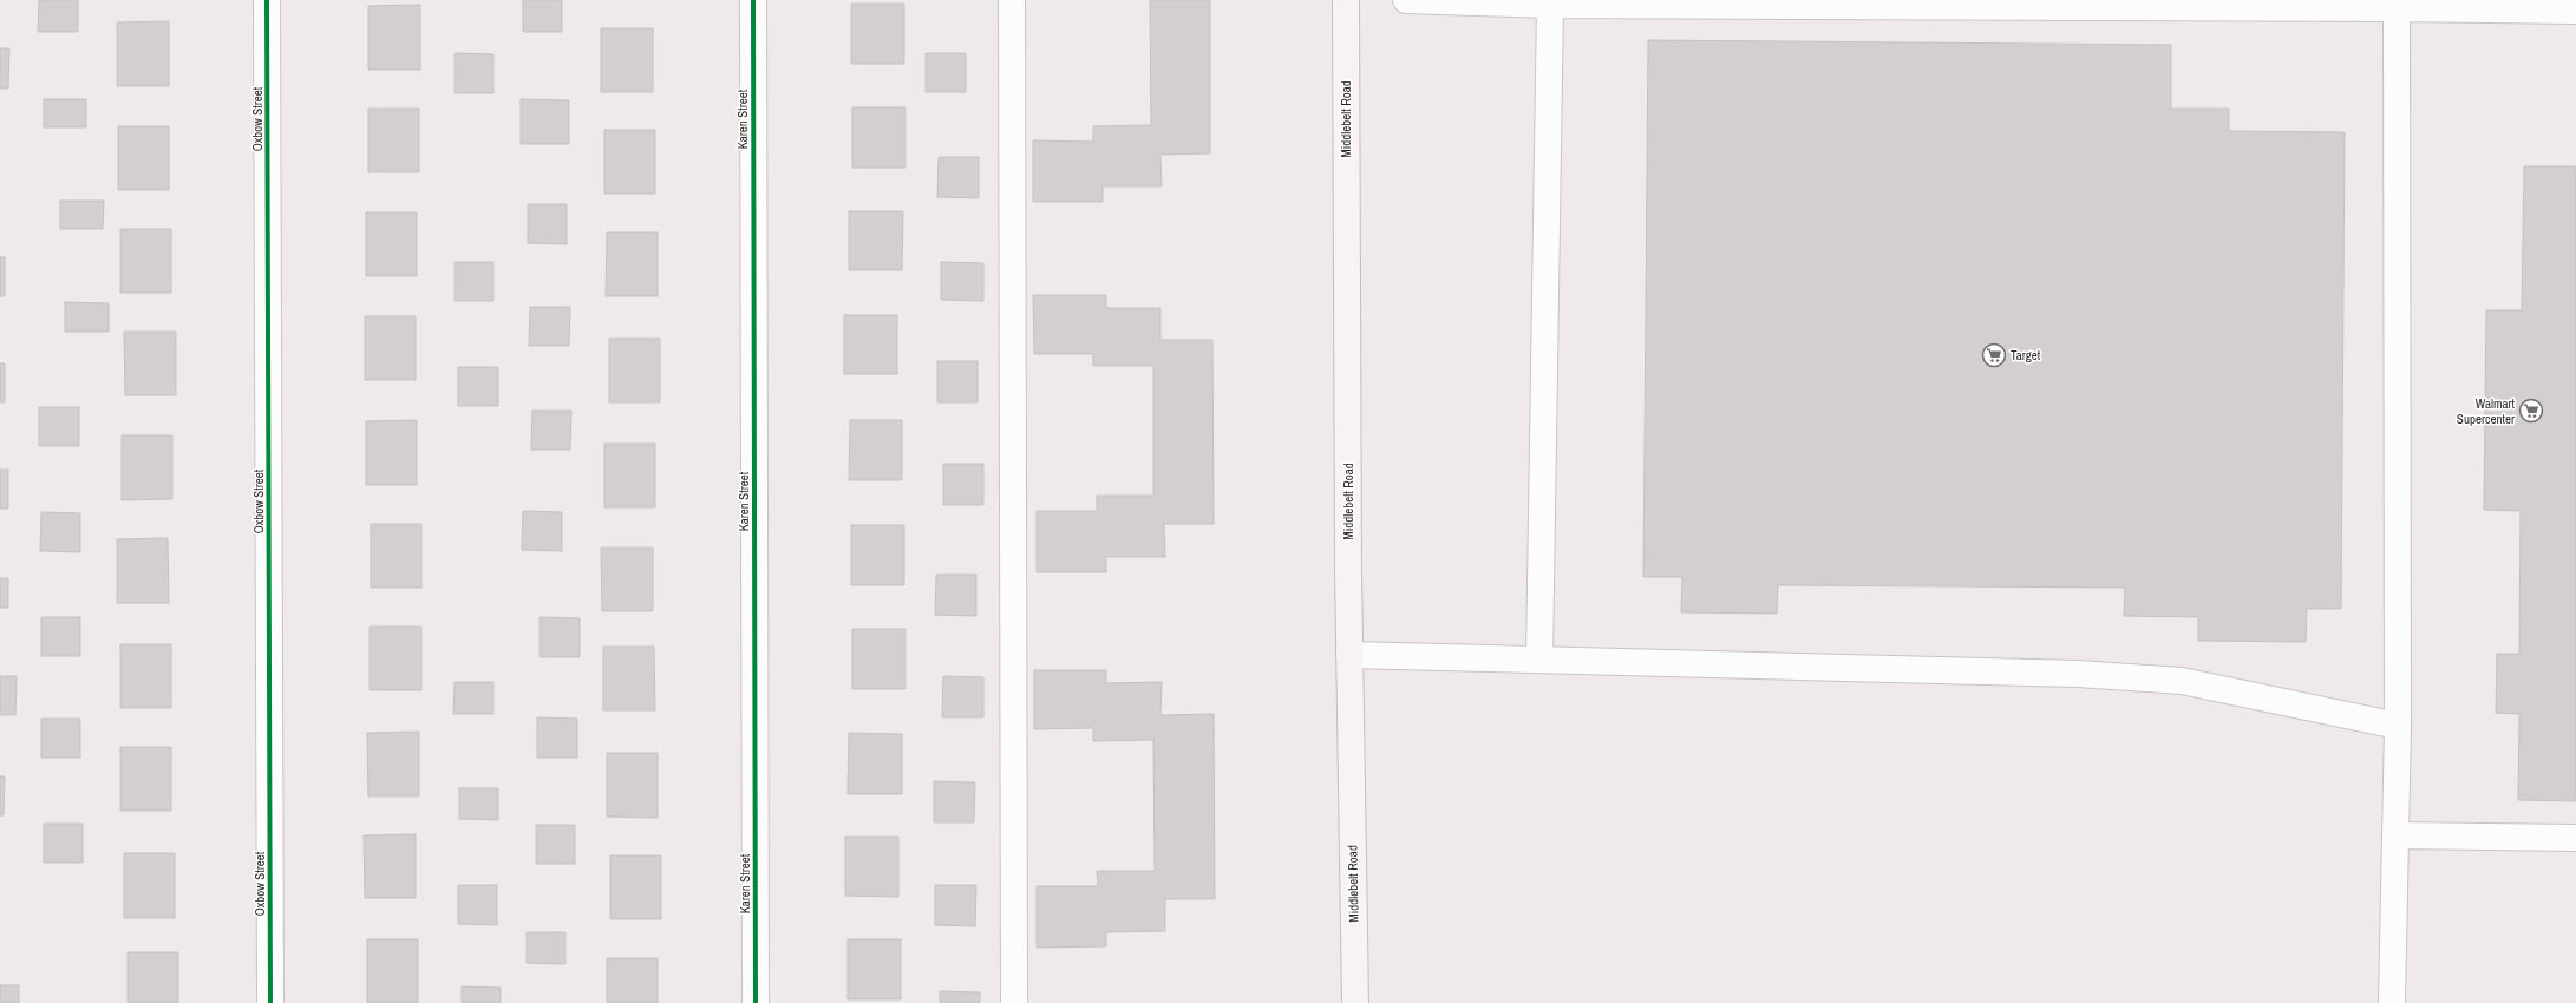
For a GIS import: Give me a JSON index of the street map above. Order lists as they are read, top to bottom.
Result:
{
  "streets": {
    "main road": ["Middlebelt Road"],
    "street": ["Oxbow Street", "Karen Street"]
  },
  "places": {
    "supermarket": ["Target", "Walmart Supercenter"]
  }
}
